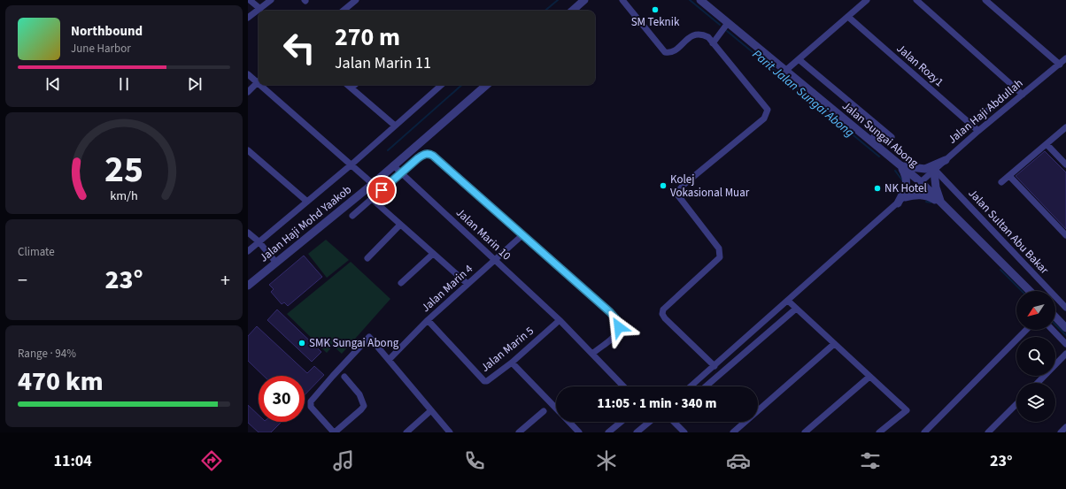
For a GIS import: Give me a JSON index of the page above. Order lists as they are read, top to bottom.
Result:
{
  "streets": {
    "street": [
      "Jalan Rozy1",
      "Jalan Haji Abdullah",
      "Jalan Sungai Abong",
      "Jalan Haji Mohd Yaakob",
      "Jalan Sultan Abu Bakar",
      "Jalan Marin 10",
      "Jalan Marin 4",
      "Jalan Marin 5"
    ]
  },
  "crossings": [
    ["Jalan Rozy1", "Jalan Haji Abdullah"],
    ["Jalan Haji Abdullah", "Jalan Sungai Abong"],
    ["Jalan Haji Abdullah", "Jalan Sultan Abu Bakar"],
    ["Jalan Haji Mohd Yaakob", "Jalan Marin 10"],
    ["Jalan Marin 10", "Jalan Marin 4"],
    ["Jalan Marin 10", "Jalan Marin 5"],
    ["Jalan Marin 4", "Jalan Marin 5"]
  ],
  "water": ["Parit Jalan Sungai Abong"],
  "places": [
    "SM Teknik",
    "Kolej Vokasional Muar",
    "NK Hotel",
    "SMK Sungai Abong"
  ],
  "north": "bottom left",
  "page": {
    "turn": ["270 m", "Jalan Marin 11"],
    "song": ["Northbound", "June Harbor"],
    "tile": [
      "Climate",
      ["Range · 94%", "470 km"]
    ],
    "heat": ["−", "23°", "+"],
    "limit": "30",
    "trip": "11:05 · 1 min · 340 m",
    "tabs": ["11:04", "23°"],
    "gauge": ["25", "km/h"]
  }
}
